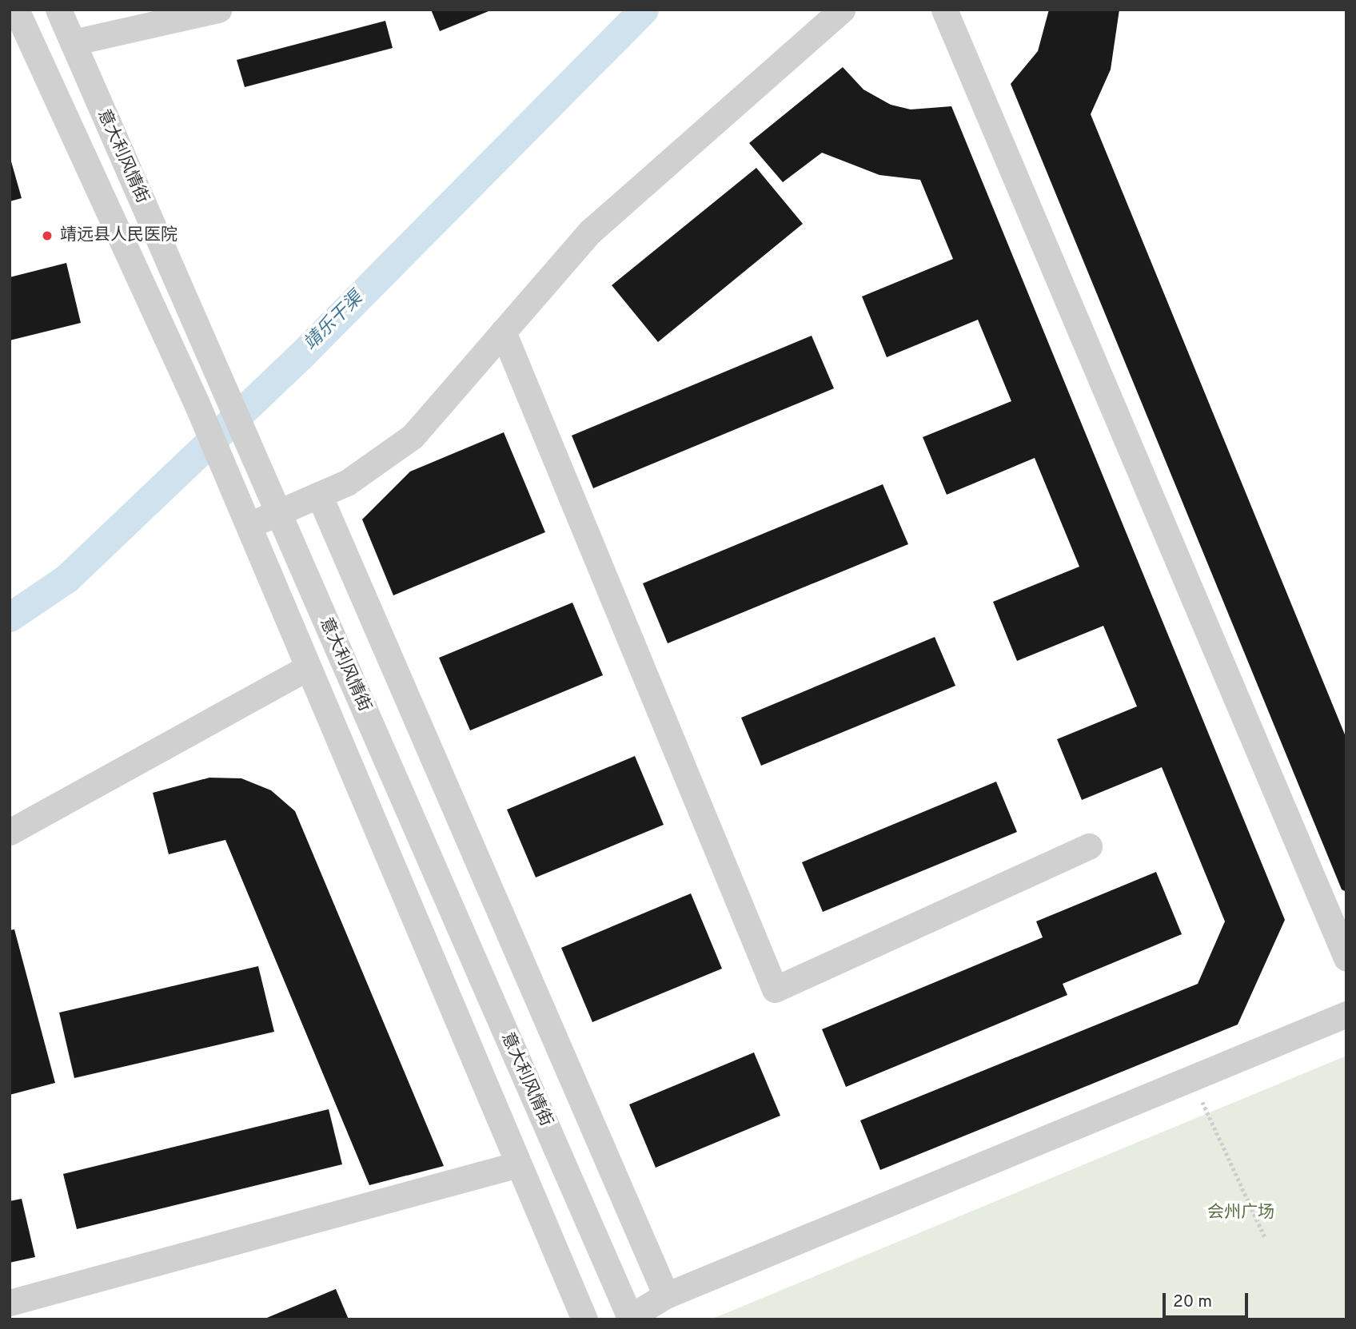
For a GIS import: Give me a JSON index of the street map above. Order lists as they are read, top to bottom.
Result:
{
  "streets": {
    "street": ["意大利风情街"]
  },
  "water": ["靖乐干渠"],
  "parks": ["会州广场"],
  "places": ["靖远县人民医院"],
  "scale_bar": "20 m"
}
